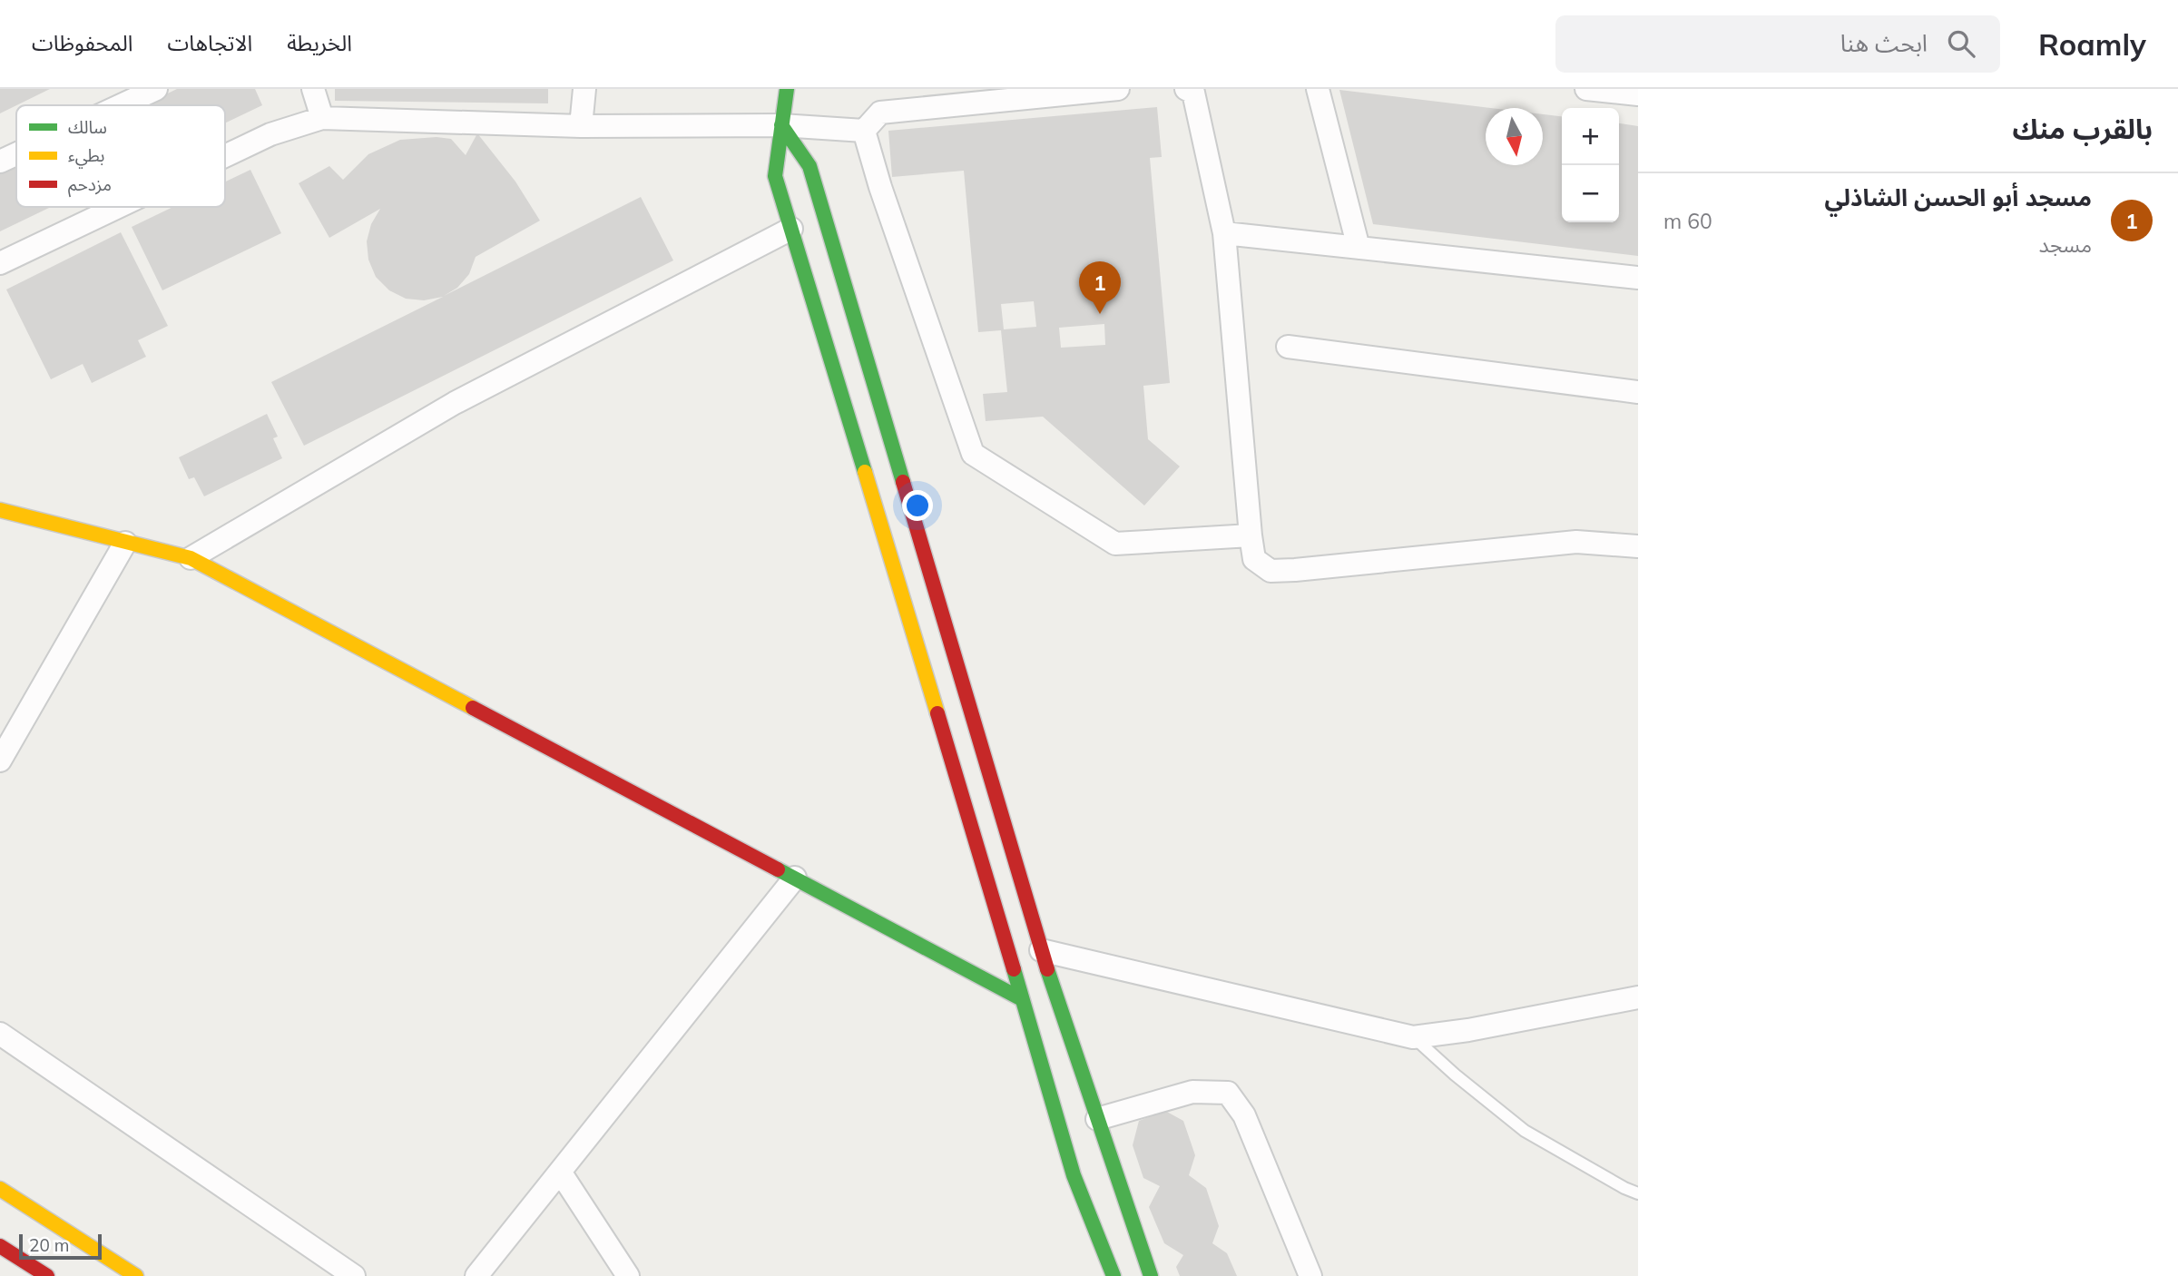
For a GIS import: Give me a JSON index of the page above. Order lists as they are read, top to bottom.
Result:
{
  "legend": ["سالك", "بطيء", "مزدحم"],
  "scale_bar": "20 m",
  "north": "bottom",
  "page": {
    "header": "Roamly",
    "search": "ابحث هنا",
    "nav": ["الخريطة", "الاتجاهات", "المحفوظات"],
    "heading": "بالقرب منك",
    "map_buttons": ["+", "−"],
    "list": [
      {
        "mark": "1",
        "name": "مسجد أبو الحسن الشاذلي",
        "note": "مسجد",
        "value": "60 m"
      }
    ],
    "pins": "1",
    "scale": "20 m"
  }
}
